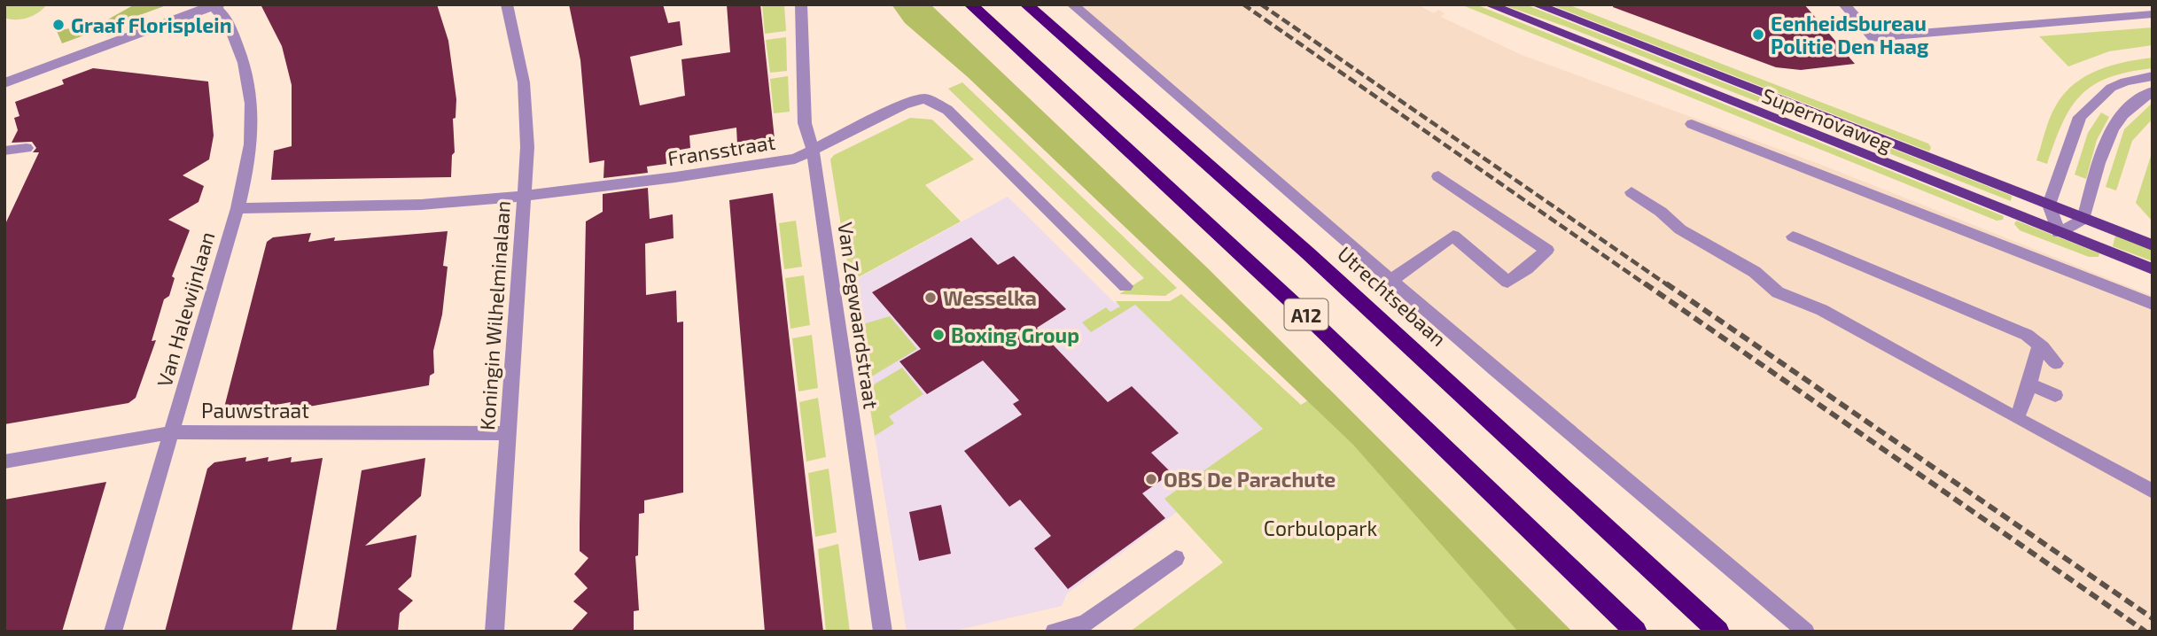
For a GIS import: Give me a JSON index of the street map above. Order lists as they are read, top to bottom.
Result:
{
  "streets": {
    "highway": ["Utrechtsebaan", "A12"],
    "main road": ["Supernovaweg"],
    "street": [
      "Fransstraat",
      "Van Halewijnlaan",
      "Koningin Wilhelminalaan",
      "Van Zegwaardstraat",
      "Pauwstraat"
    ]
  },
  "crossings": [
    ["Fransstraat", "Van Halewijnlaan"],
    ["Fransstraat", "Koningin Wilhelminalaan"],
    ["Fransstraat", "Van Zegwaardstraat"],
    ["Van Halewijnlaan", "Pauwstraat"],
    ["Koningin Wilhelminalaan", "Pauwstraat"]
  ],
  "parks": ["Corbulopark"],
  "places": [
    "Graaf Florisplein",
    "Eenheidsbureau Politie Den Haag",
    "Wesselka",
    "Boxing Group",
    "OBS De Parachute"
  ]
}
